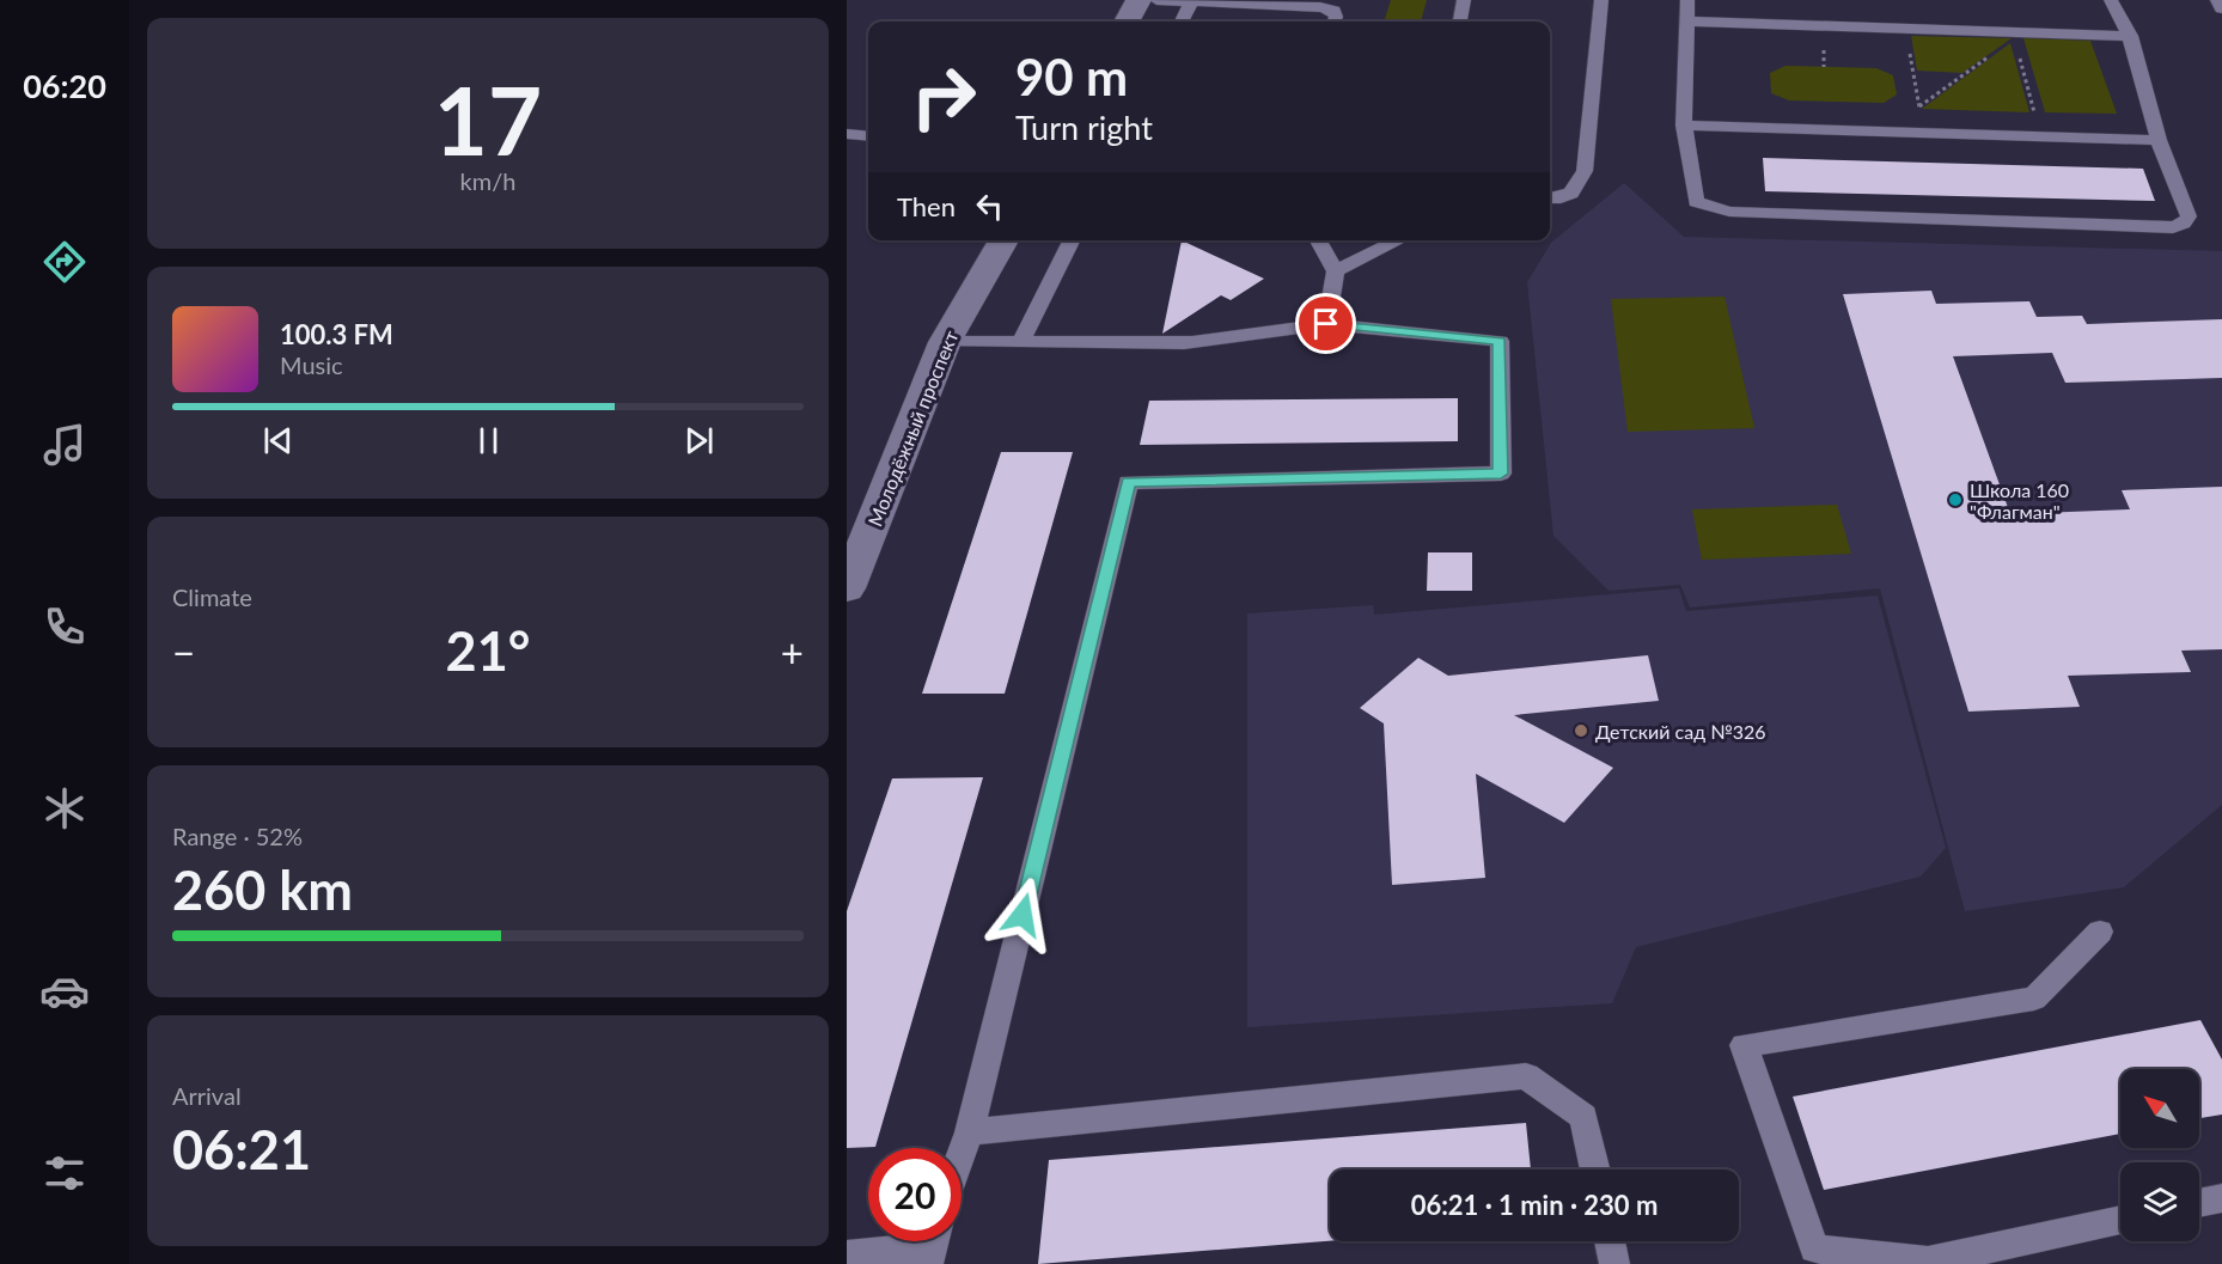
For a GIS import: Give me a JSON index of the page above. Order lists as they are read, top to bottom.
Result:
{
  "streets": {
    "street": ["Молодёжный проспект"]
  },
  "places": ["Школа 160 \"Флагман\"", "Детский сад №326"],
  "north": "top left",
  "page": {
    "tabs": "06:20",
    "tile": [
      ["17", "km/h"],
      "Climate",
      ["Range · 52%", "260 km"],
      ["Arrival", "06:21"]
    ],
    "turn": ["90 m", "Turn right"],
    "then": "Then",
    "song": ["100.3 FM", "Music"],
    "heat": ["−", "21°", "+"],
    "limit": "20",
    "trip": "06:21 · 1 min · 230 m"
  }
}
